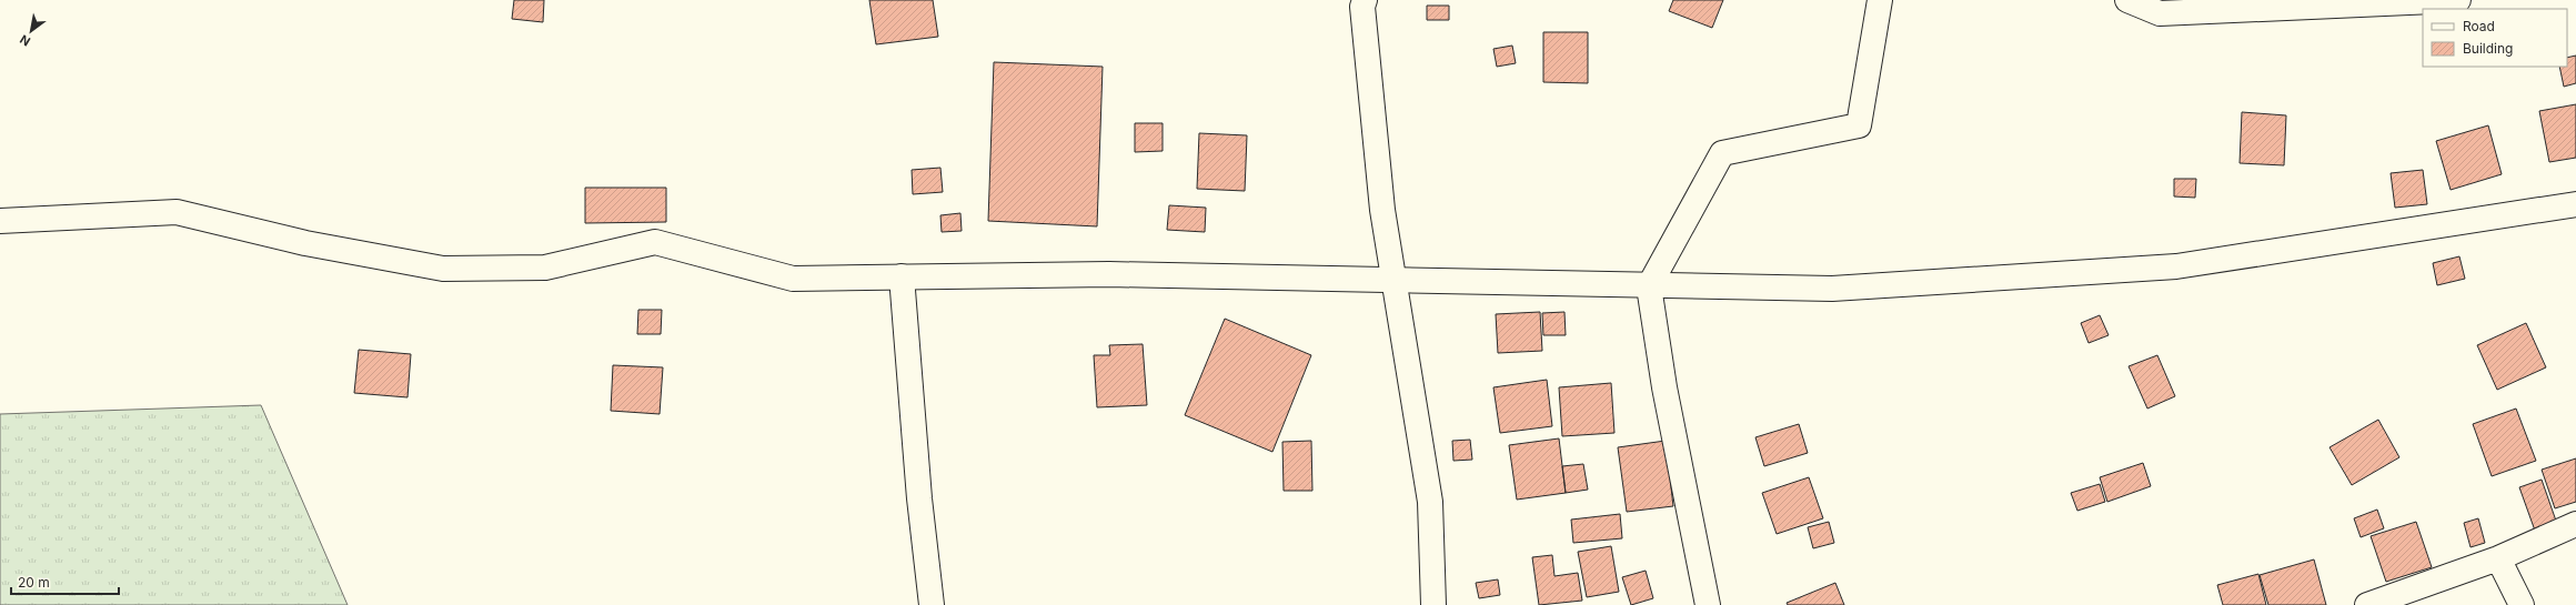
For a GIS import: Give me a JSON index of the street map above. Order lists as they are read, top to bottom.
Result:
{
  "legend": ["Road", "Building"],
  "scale_bar": "20 m",
  "north": "bottom left"
}
